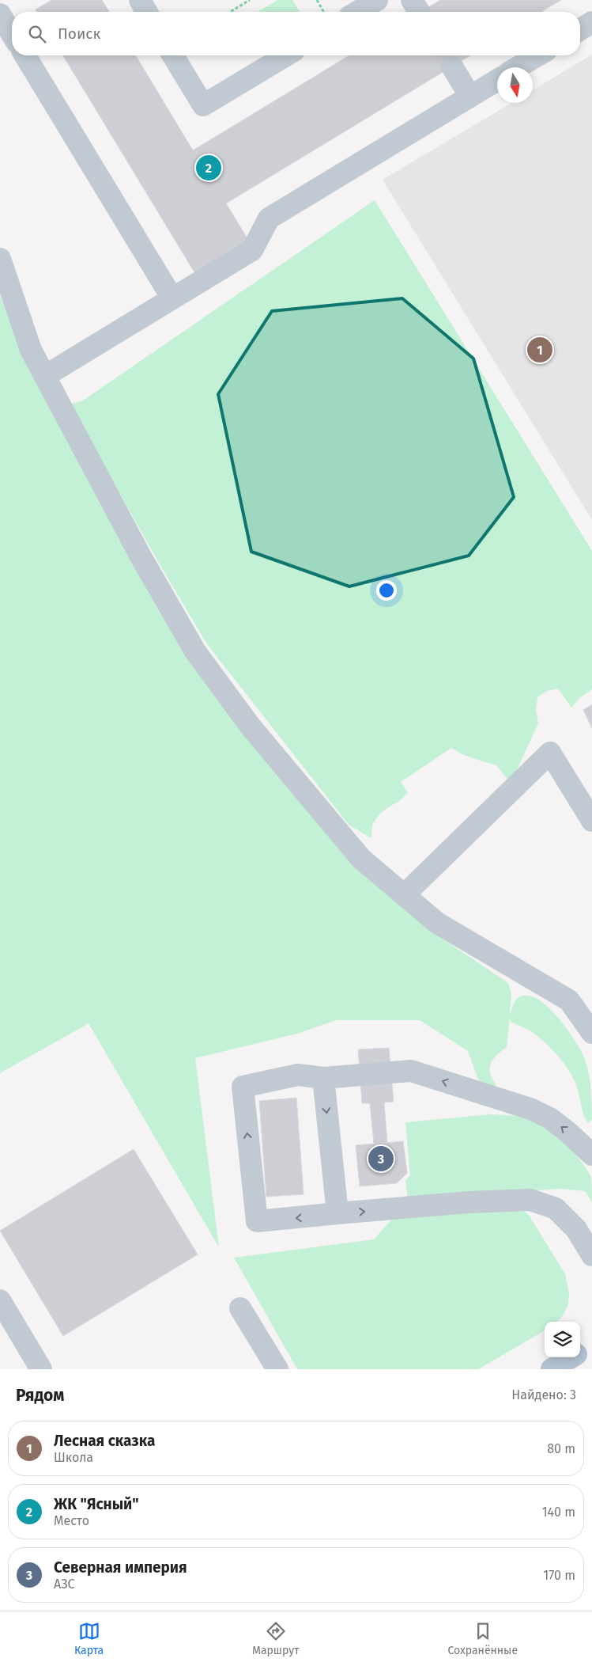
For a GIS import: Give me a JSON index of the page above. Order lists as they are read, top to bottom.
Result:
{
  "north": "bottom",
  "page": {
    "search": "Поиск",
    "pins": ["2", "1", "3"],
    "heading": ["Рядом", "Найдено: 3"],
    "list": [
      {
        "mark": "1",
        "name": "Лесная сказка",
        "note": "Школа",
        "value": "80 m"
      },
      {
        "mark": "2",
        "name": "ЖК \"Ясный\"",
        "note": "Место",
        "value": "140 m"
      },
      {
        "mark": "3",
        "name": "Северная империя",
        "note": "АЗС",
        "value": "170 m"
      }
    ],
    "nav": ["Карта", "Маршрут", "Сохранённые"]
  }
}
